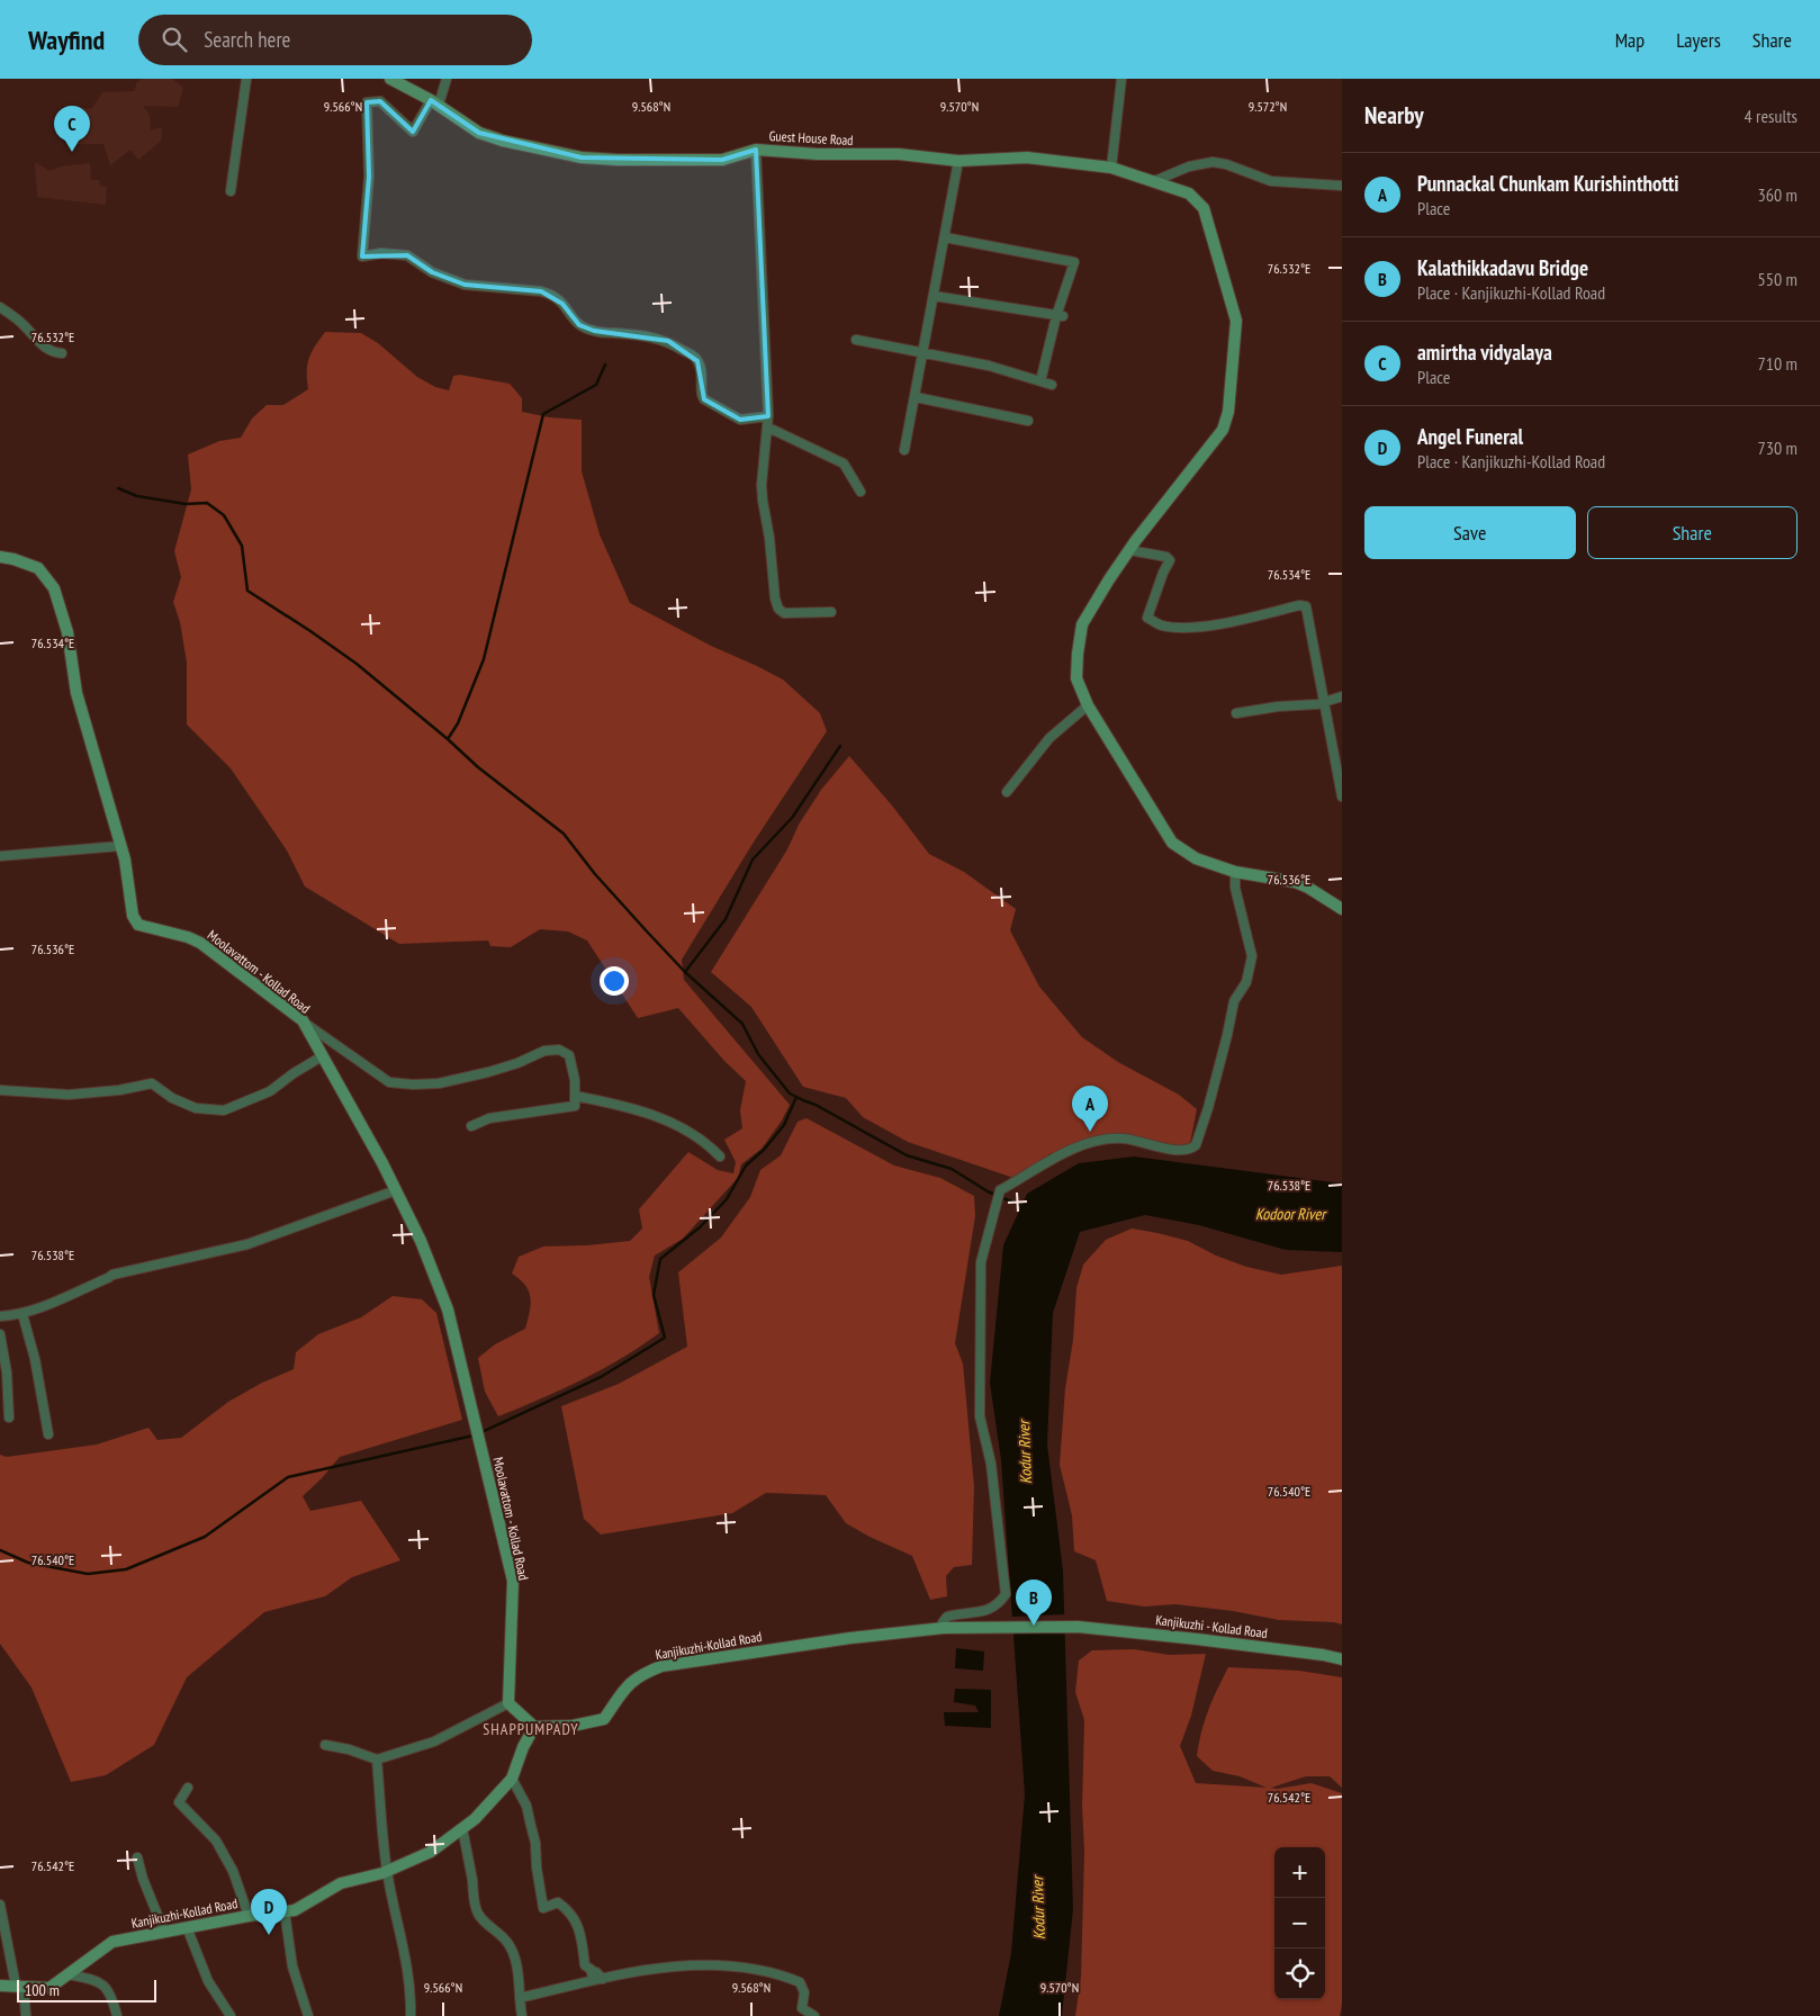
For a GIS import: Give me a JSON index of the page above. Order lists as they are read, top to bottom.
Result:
{
  "streets": {
    "main road": [
      "Guest House Road",
      "Moolavattom - Kollad Road",
      "Kanjikuzhi - Kollad Road",
      "Kanjikuzhi-Kollad Road"
    ]
  },
  "crossings": [
    ["Kanjikuzhi - Kollad Road", "Kanjikuzhi-Kollad Road"]
  ],
  "districts": ["SHAPPUMPADY"],
  "water": ["Kodoor River", "Kodur River"],
  "scale_bar": "100 m",
  "page": {
    "header": "Wayfind",
    "search": "Search here",
    "nav": ["Map", "Layers", "Share"],
    "heading": ["Nearby", "4 results"],
    "pins": [
      "C",
      "A",
      "B",
      "D"
    ],
    "list": [
      {
        "mark": "A",
        "name": "Punnackal Chunkam Kurishinthotti",
        "note": "Place",
        "value": "360 m"
      },
      {
        "mark": "B",
        "name": "Kalathikkadavu Bridge",
        "note": "Place · Kanjikuzhi-Kollad Road",
        "value": "550 m"
      },
      {
        "mark": "C",
        "name": "amirtha vidyalaya",
        "note": "Place",
        "value": "710 m"
      },
      {
        "mark": "D",
        "name": "Angel Funeral",
        "note": "Place · Kanjikuzhi-Kollad Road",
        "value": "730 m"
      }
    ],
    "buttons": ["Save", "Share"],
    "map_buttons": ["+", "−"],
    "scale": "100 m"
  },
  "coordinates": [
    "9.566°N",
    "9.568°N",
    "9.570°N",
    "9.572°N",
    "76.532°E",
    "76.534°E",
    "76.536°E",
    "76.538°E",
    "76.540°E",
    "76.542°E"
  ]
}
